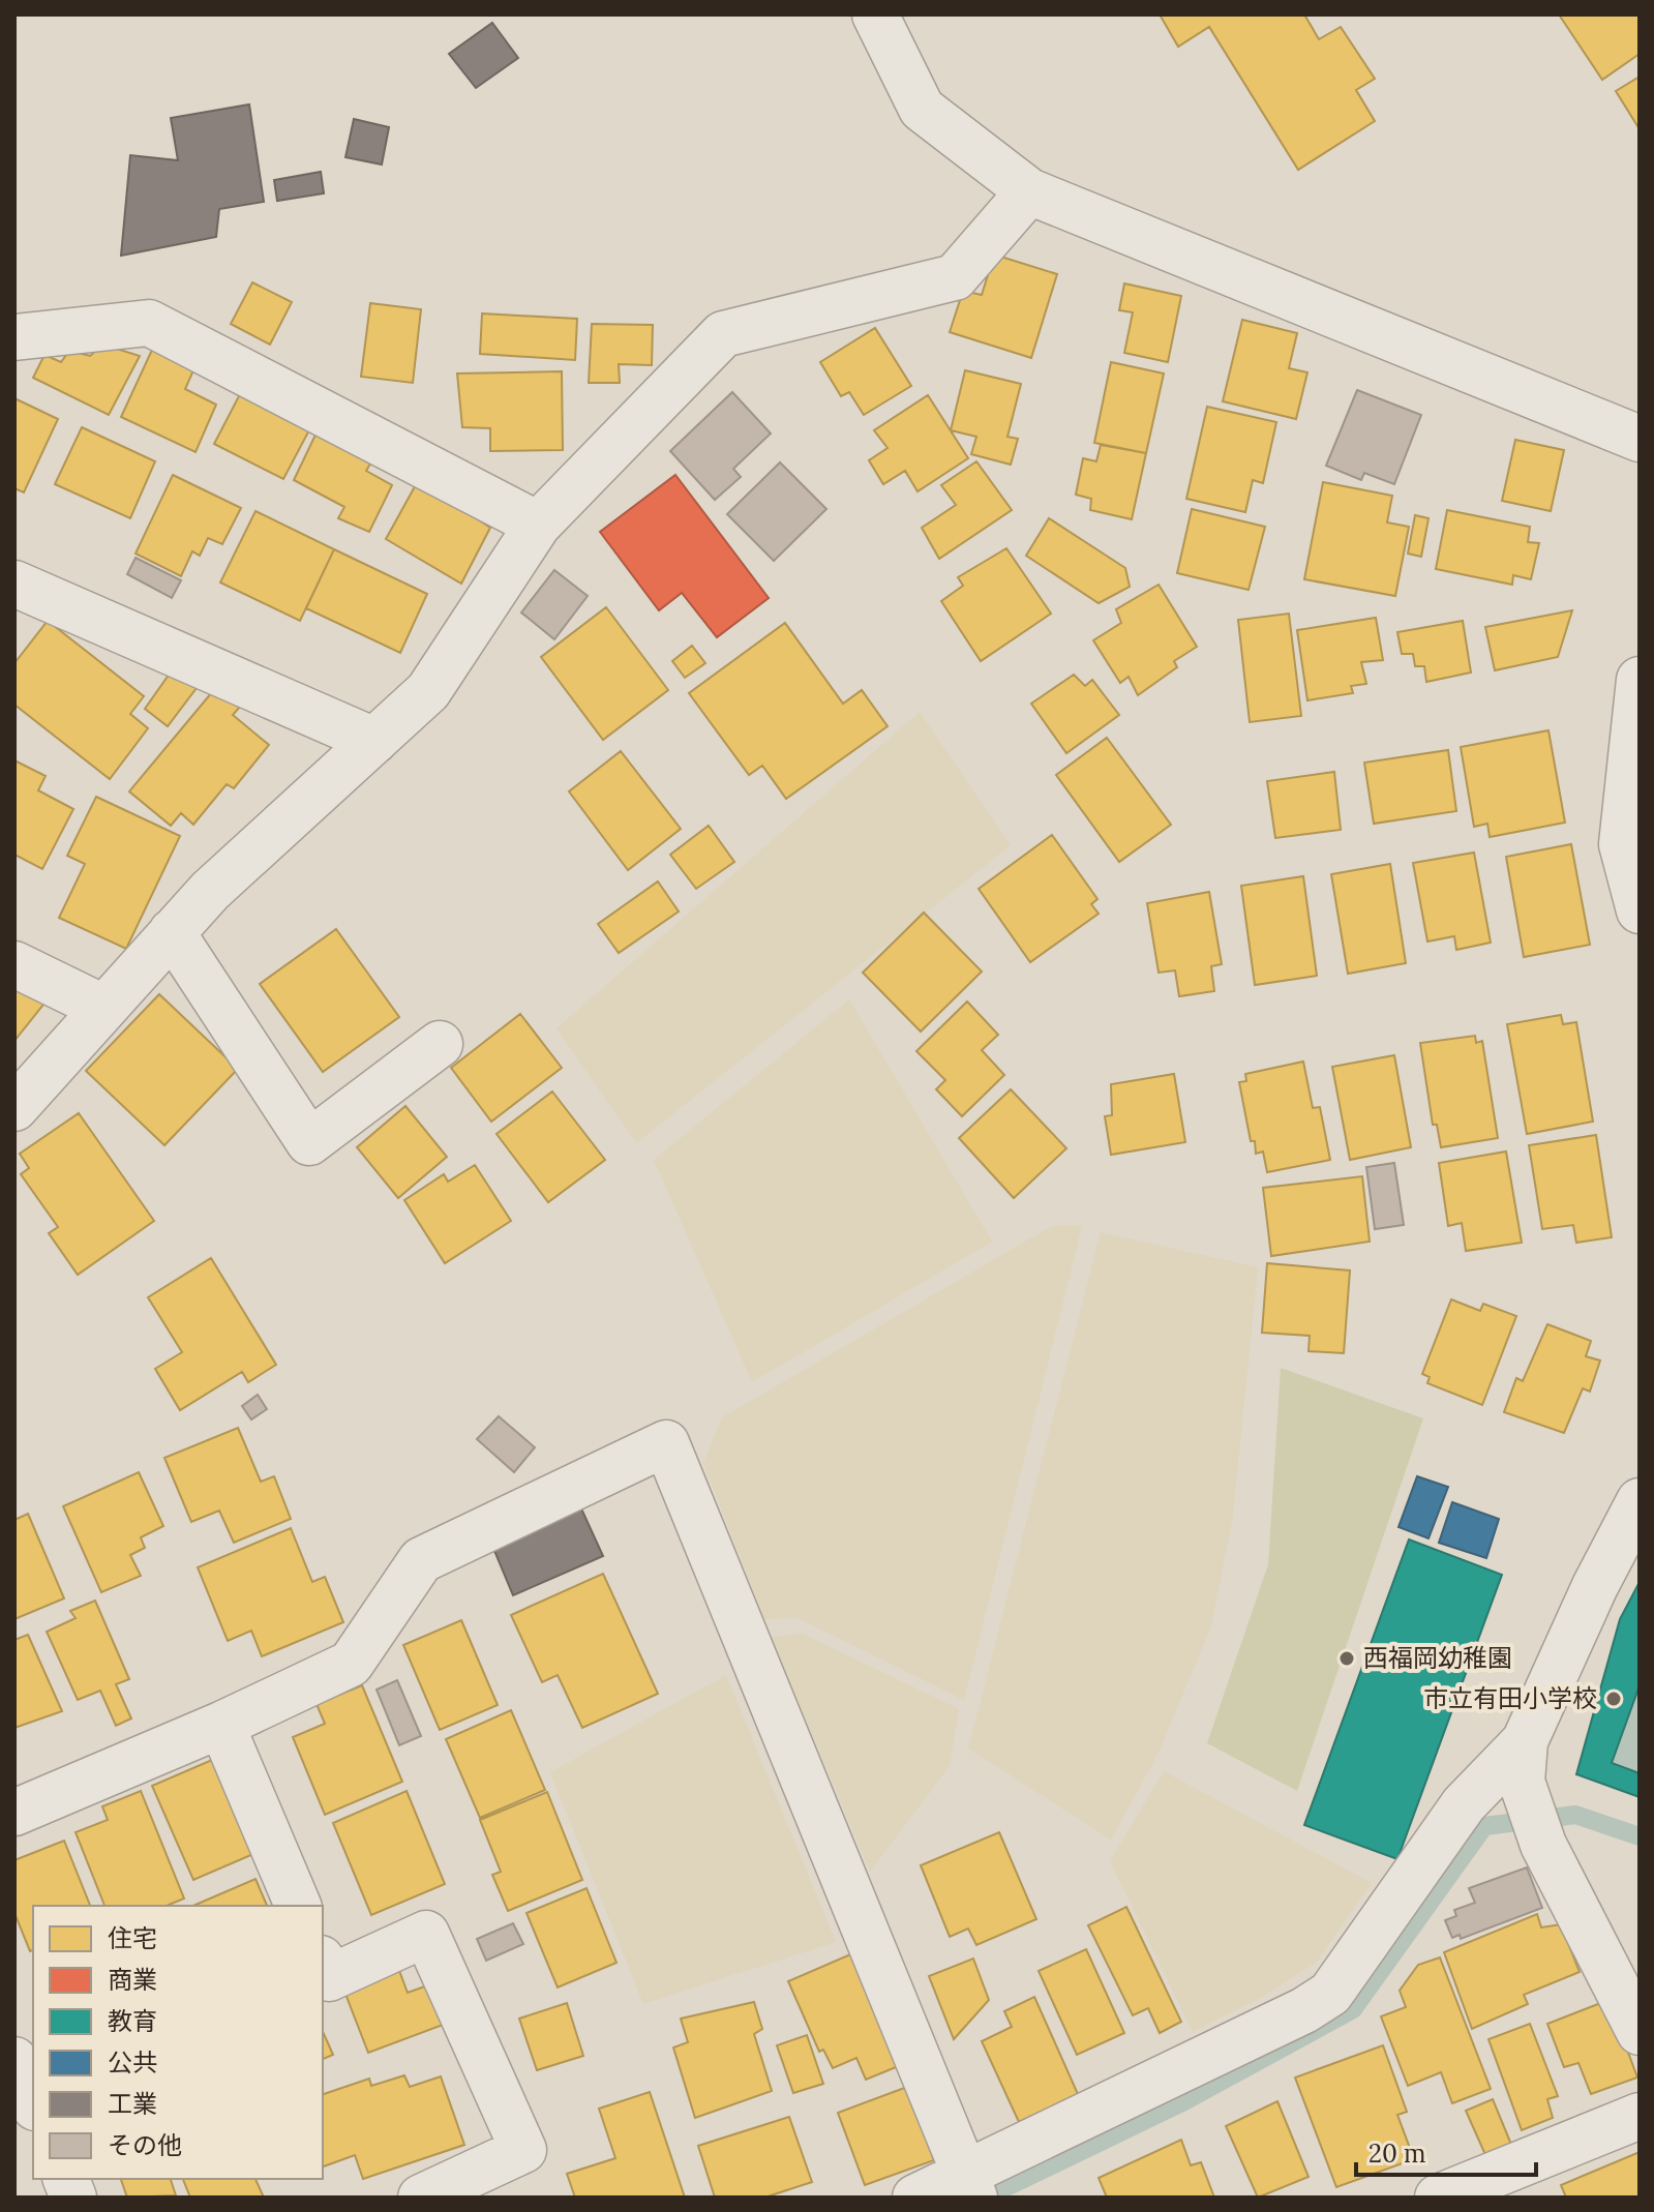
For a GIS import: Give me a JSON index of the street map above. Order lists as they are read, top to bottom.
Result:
{
  "places": ["西福岡幼稚園", "市立有田小学校"],
  "legend": [
    "住宅",
    "商業",
    "教育",
    "公共",
    "工業",
    "その他"
  ],
  "scale_bar": "20 m"
}
